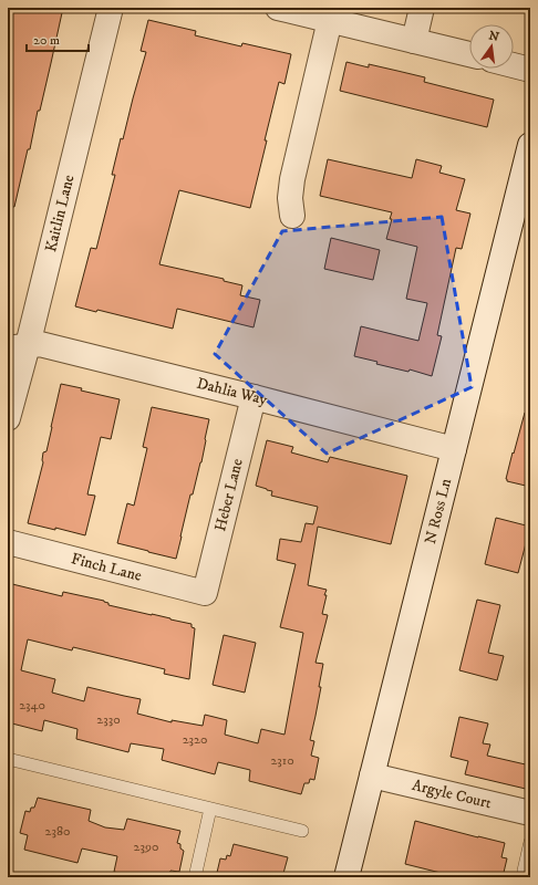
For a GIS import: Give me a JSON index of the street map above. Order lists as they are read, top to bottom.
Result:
{
  "streets": {
    "street": [
      "Kaitlin Lane",
      "Dahlia Way",
      "Heber Lane",
      "N Ross Ln",
      "Finch Lane",
      "Argyle Court"
    ]
  },
  "crossings": [
    ["Kaitlin Lane", "Dahlia Way"],
    ["Dahlia Way", "Heber Lane"],
    ["Dahlia Way", "N Ross Ln"],
    ["Heber Lane", "Finch Lane"],
    ["N Ross Ln", "Argyle Court"]
  ],
  "house_numbers": [
    "2340",
    "2330",
    "2320",
    "2310",
    "2380",
    "2390"
  ],
  "scale_bar": "20 m",
  "north": "top"
}
